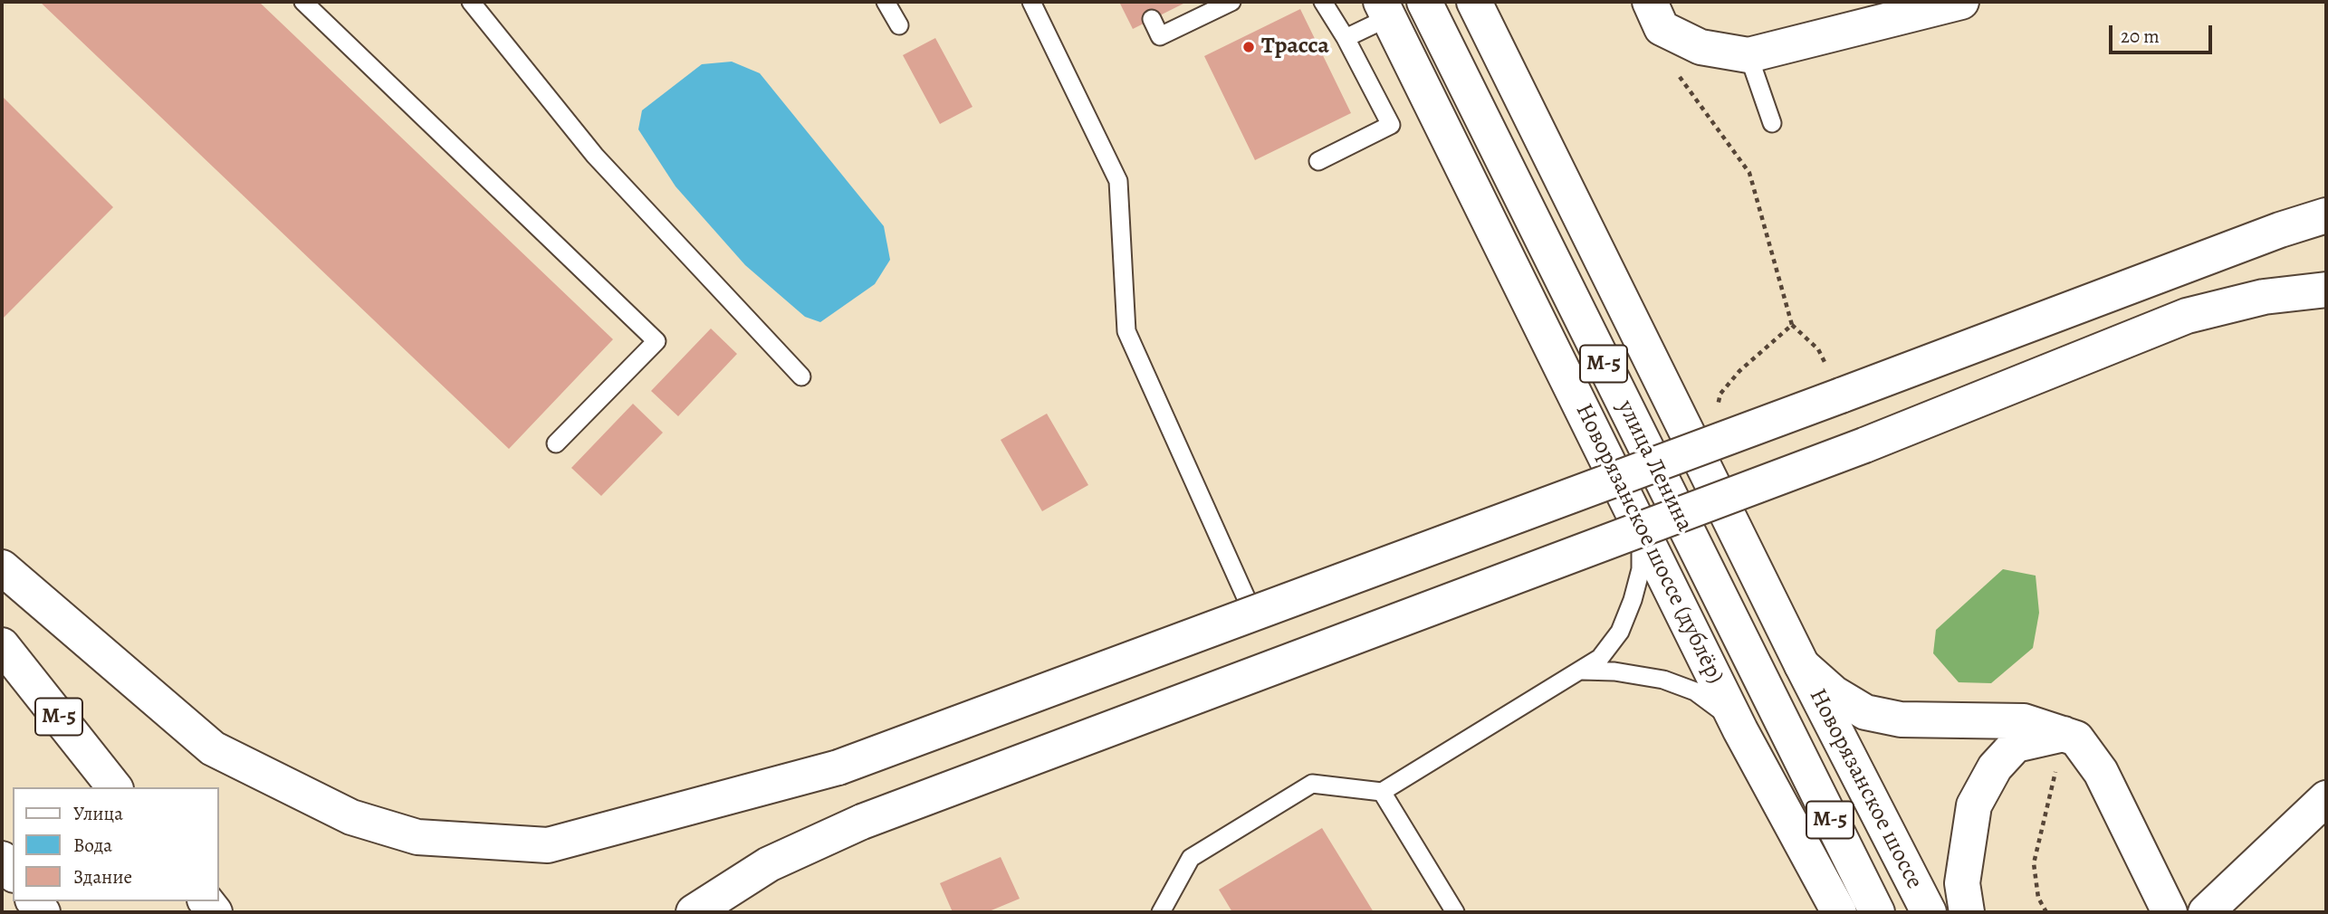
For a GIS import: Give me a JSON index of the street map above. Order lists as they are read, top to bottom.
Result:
{
  "streets": {
    "main road": [
      "М-5",
      "улица Ленина",
      "Новорязанское шоссе (дублёр)",
      "Новорязанское шоссе"
    ]
  },
  "crossings": [
    ["улица Ленина", "Новорязанское шоссе"]
  ],
  "places": ["Трасса"],
  "legend": ["Улица", "Вода", "Здание"],
  "scale_bar": "20 m"
}
